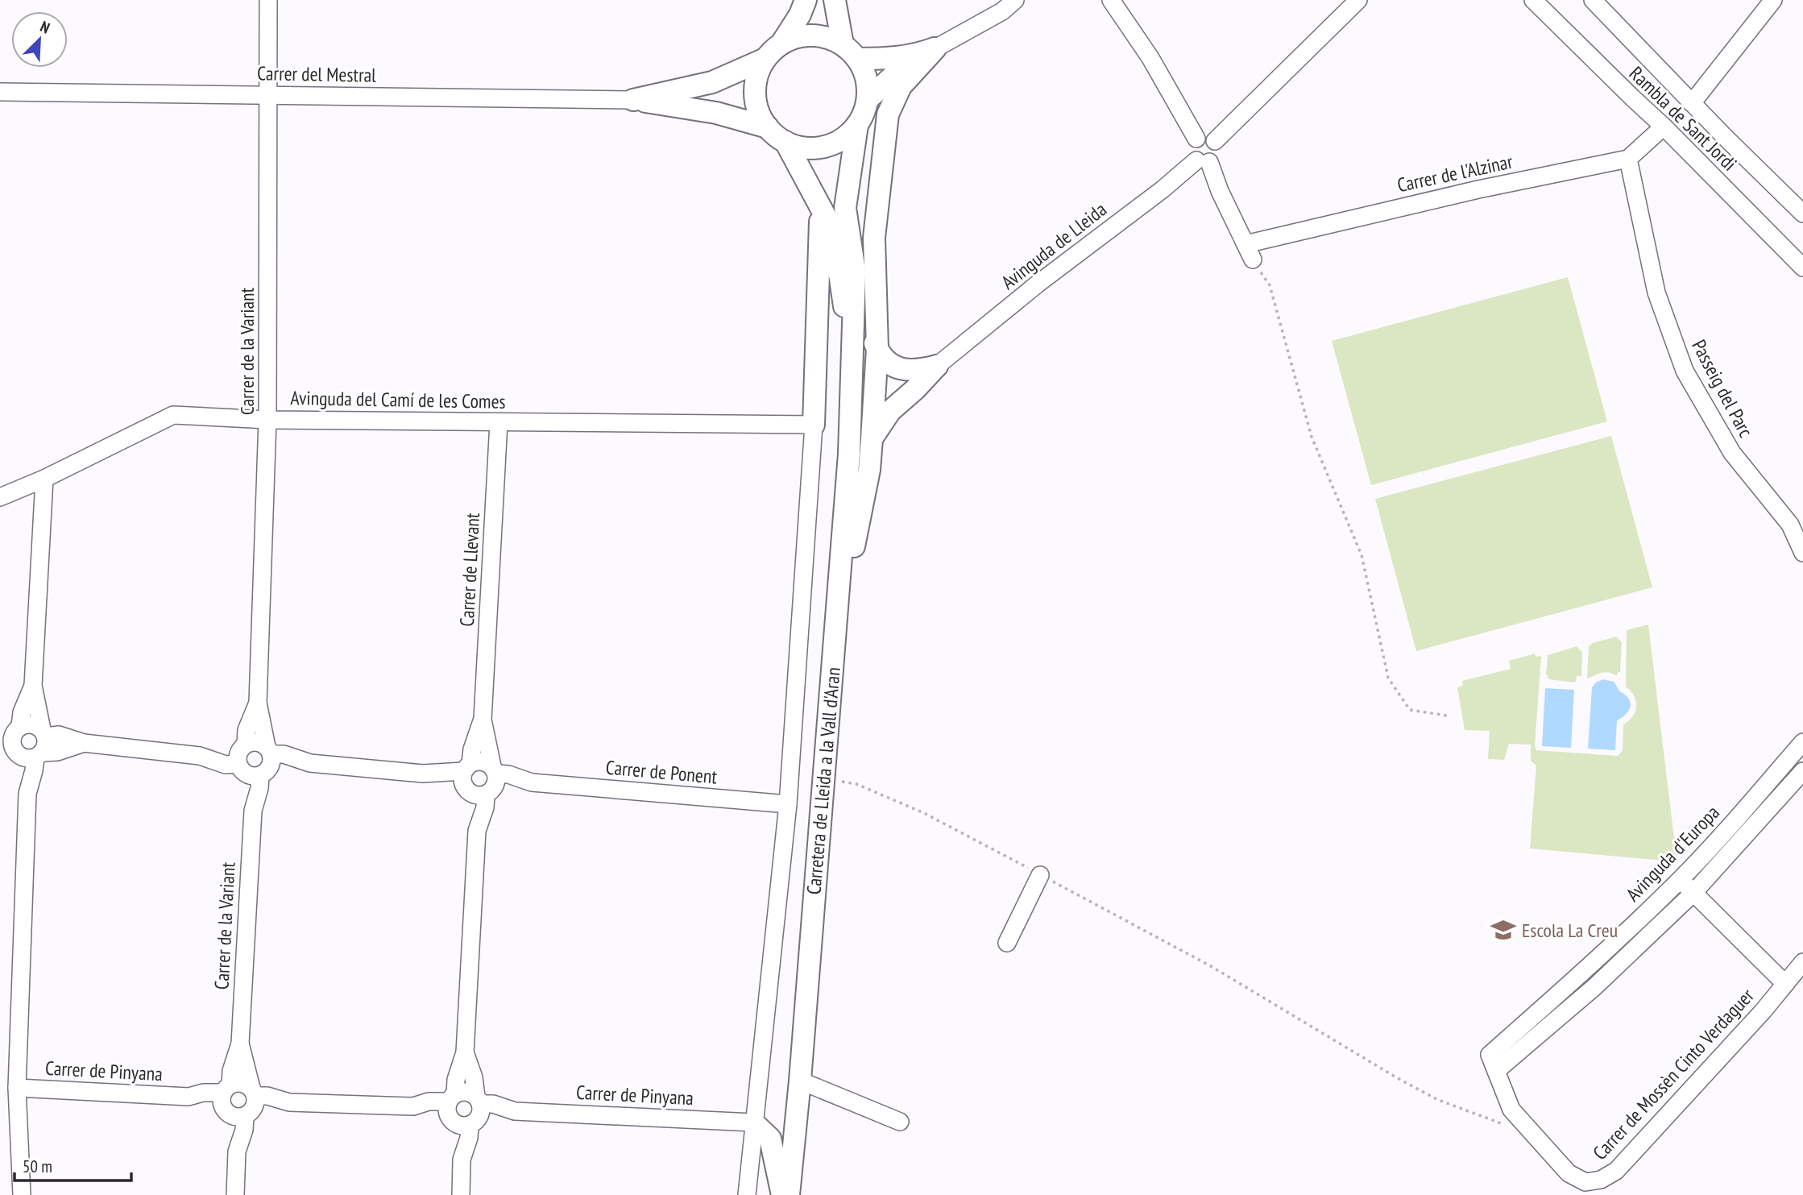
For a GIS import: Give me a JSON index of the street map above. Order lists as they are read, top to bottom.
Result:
{
  "streets": {
    "main road": ["Carretera de Lleida a la Vall d'Aran"],
    "street": [
      "Carrer del Mestral",
      "Rambla de Sant Jordi",
      "Carrer de l'Alzinar",
      "Avinguda de Lleida",
      "Carrer de la Variant",
      "Passeig del Parc",
      "Avinguda del Camí de les Comes",
      "Carrer de Llevant",
      "Carrer de Ponent",
      "Avinguda d'Europa",
      "Carrer de Pinyana",
      "Carrer de Mossèn Cinto Verdaguer"
    ]
  },
  "crossings": [
    ["Carrer del Mestral", "Carrer de la Variant"],
    ["Carrer de l'Alzinar", "Passeig del Parc"],
    ["Carrer de la Variant", "Avinguda del Camí de les Comes"],
    ["Carrer de la Variant", "Carrer de Pinyana"],
    ["Avinguda del Camí de les Comes", "Carrer de Llevant"],
    ["Carrer de Llevant", "Carrer de Ponent"],
    ["Carrer de Llevant", "Carrer de Pinyana"],
    ["Avinguda d'Europa", "Carrer de Mossèn Cinto Verdaguer"]
  ],
  "places": {
    "school or university": ["Escola La Creu"]
  },
  "scale_bar": "50 m",
  "north": "top right"
}
